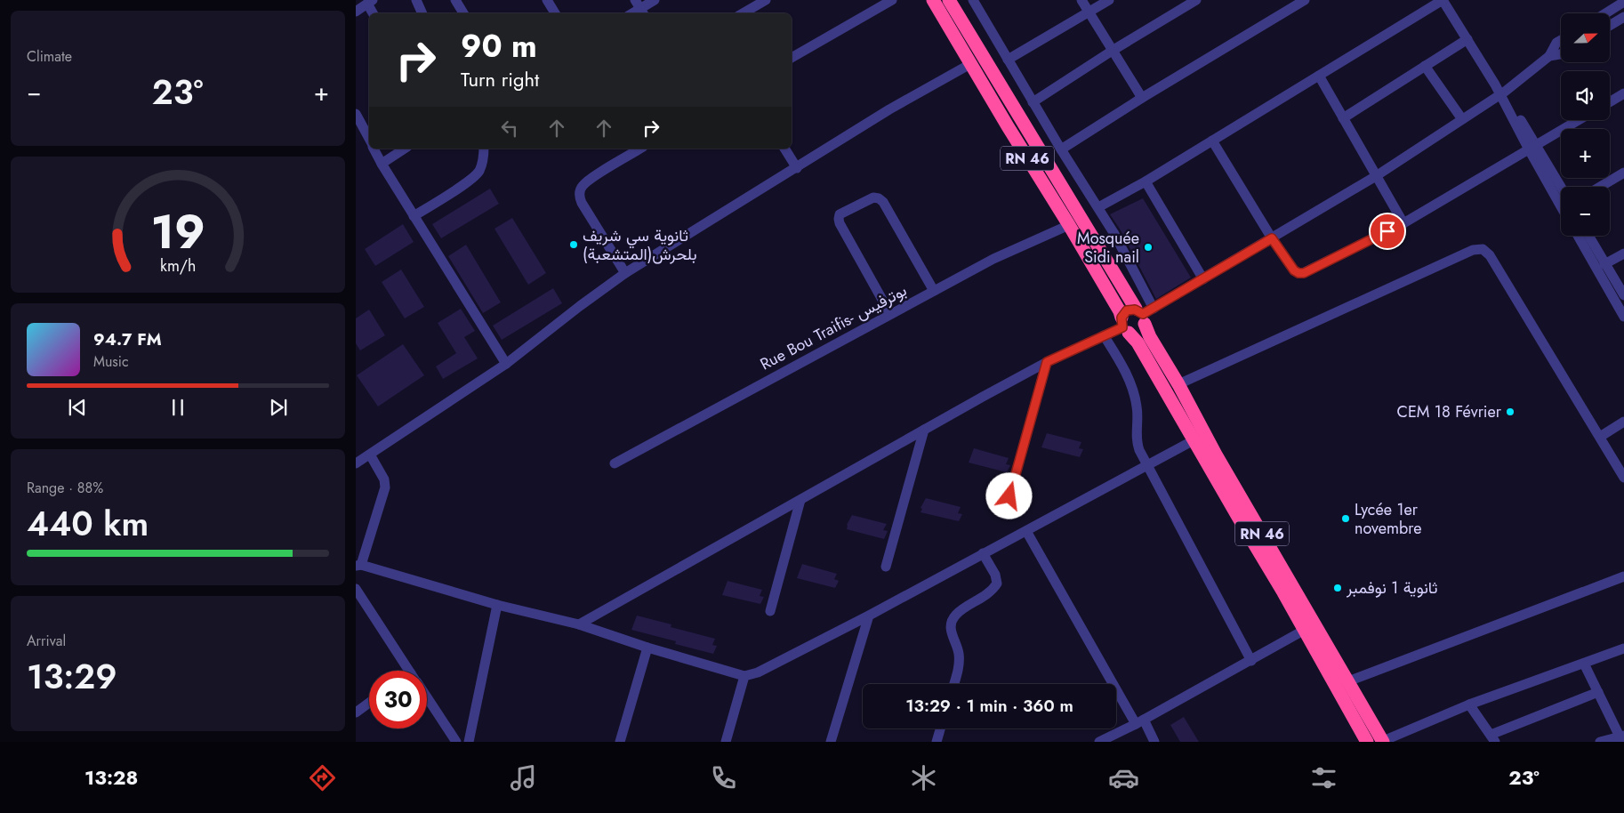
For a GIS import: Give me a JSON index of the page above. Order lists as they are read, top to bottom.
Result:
{
  "streets": {
    "highway": ["RN 46"],
    "street": ["Rue Bou Traifis- بوترفيس"]
  },
  "crossings": [
    ["RN 46", "Rue Bou Traifis- بوترفيس"]
  ],
  "places": [
    "ثانوية سي شريف بلحرش(المتشعبة)",
    "Mosquée Sidi nail",
    "CEM 18 Février",
    "Lycée 1er novembre",
    "ثانوية 1 نوفمبر"
  ],
  "north": "right",
  "page": {
    "tile": [
      "Climate",
      ["Range · 88%", "440 km"],
      ["Arrival", "13:29"]
    ],
    "map_buttons": ["+", "−"],
    "turn": ["90 m", "Turn right"],
    "heat": ["−", "23°", "+"],
    "song": ["94.7 FM", "Music"],
    "limit": "30",
    "trip": "13:29 · 1 min · 360 m",
    "tabs": ["13:28", "23°"],
    "gauge": ["19", "km/h"]
  }
}
